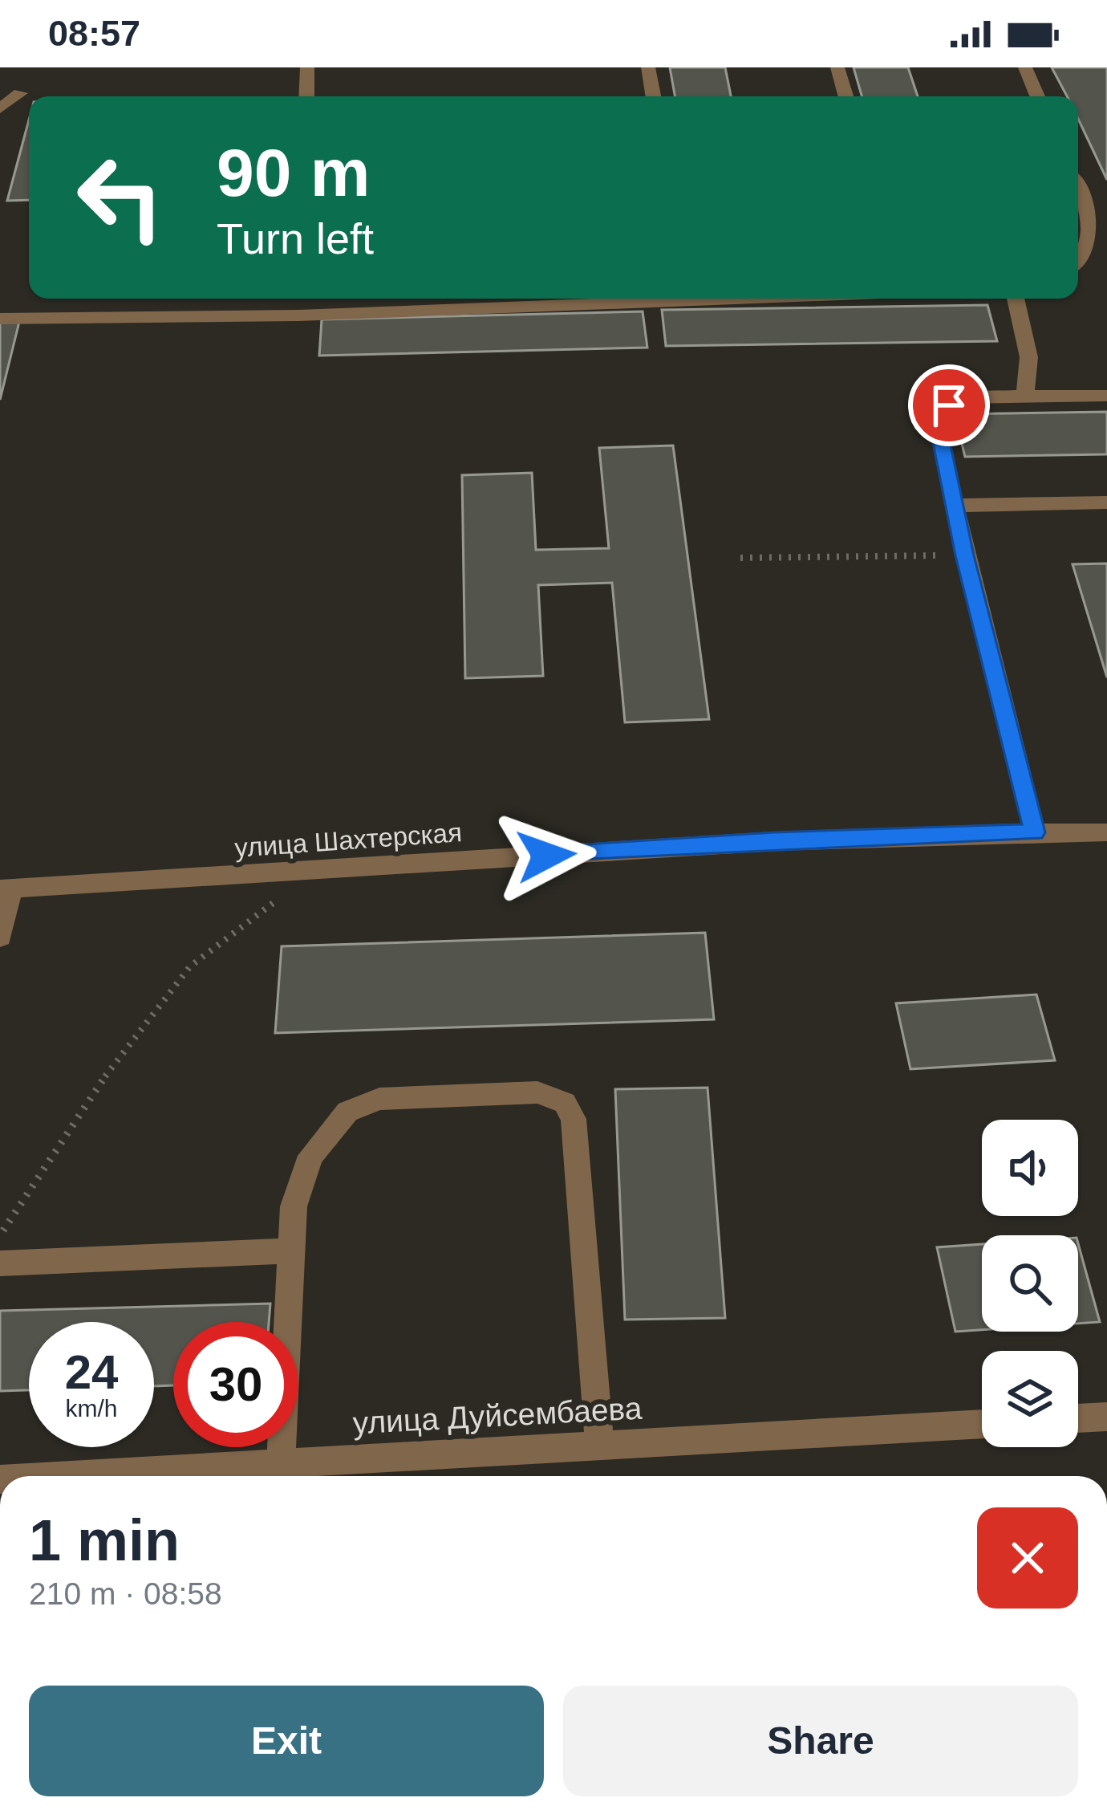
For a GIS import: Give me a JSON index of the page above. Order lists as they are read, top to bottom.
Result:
{
  "streets": {
    "street": ["улица Шахтерская", "улица Дуйсембаева"]
  },
  "page": {
    "status": "08:57",
    "turn": ["90 m", "Turn left"],
    "speed": "24 km/h",
    "limit": "30",
    "heading": ["1 min", "210 m · 08:58"],
    "buttons": ["Exit", "Share"]
  }
}
